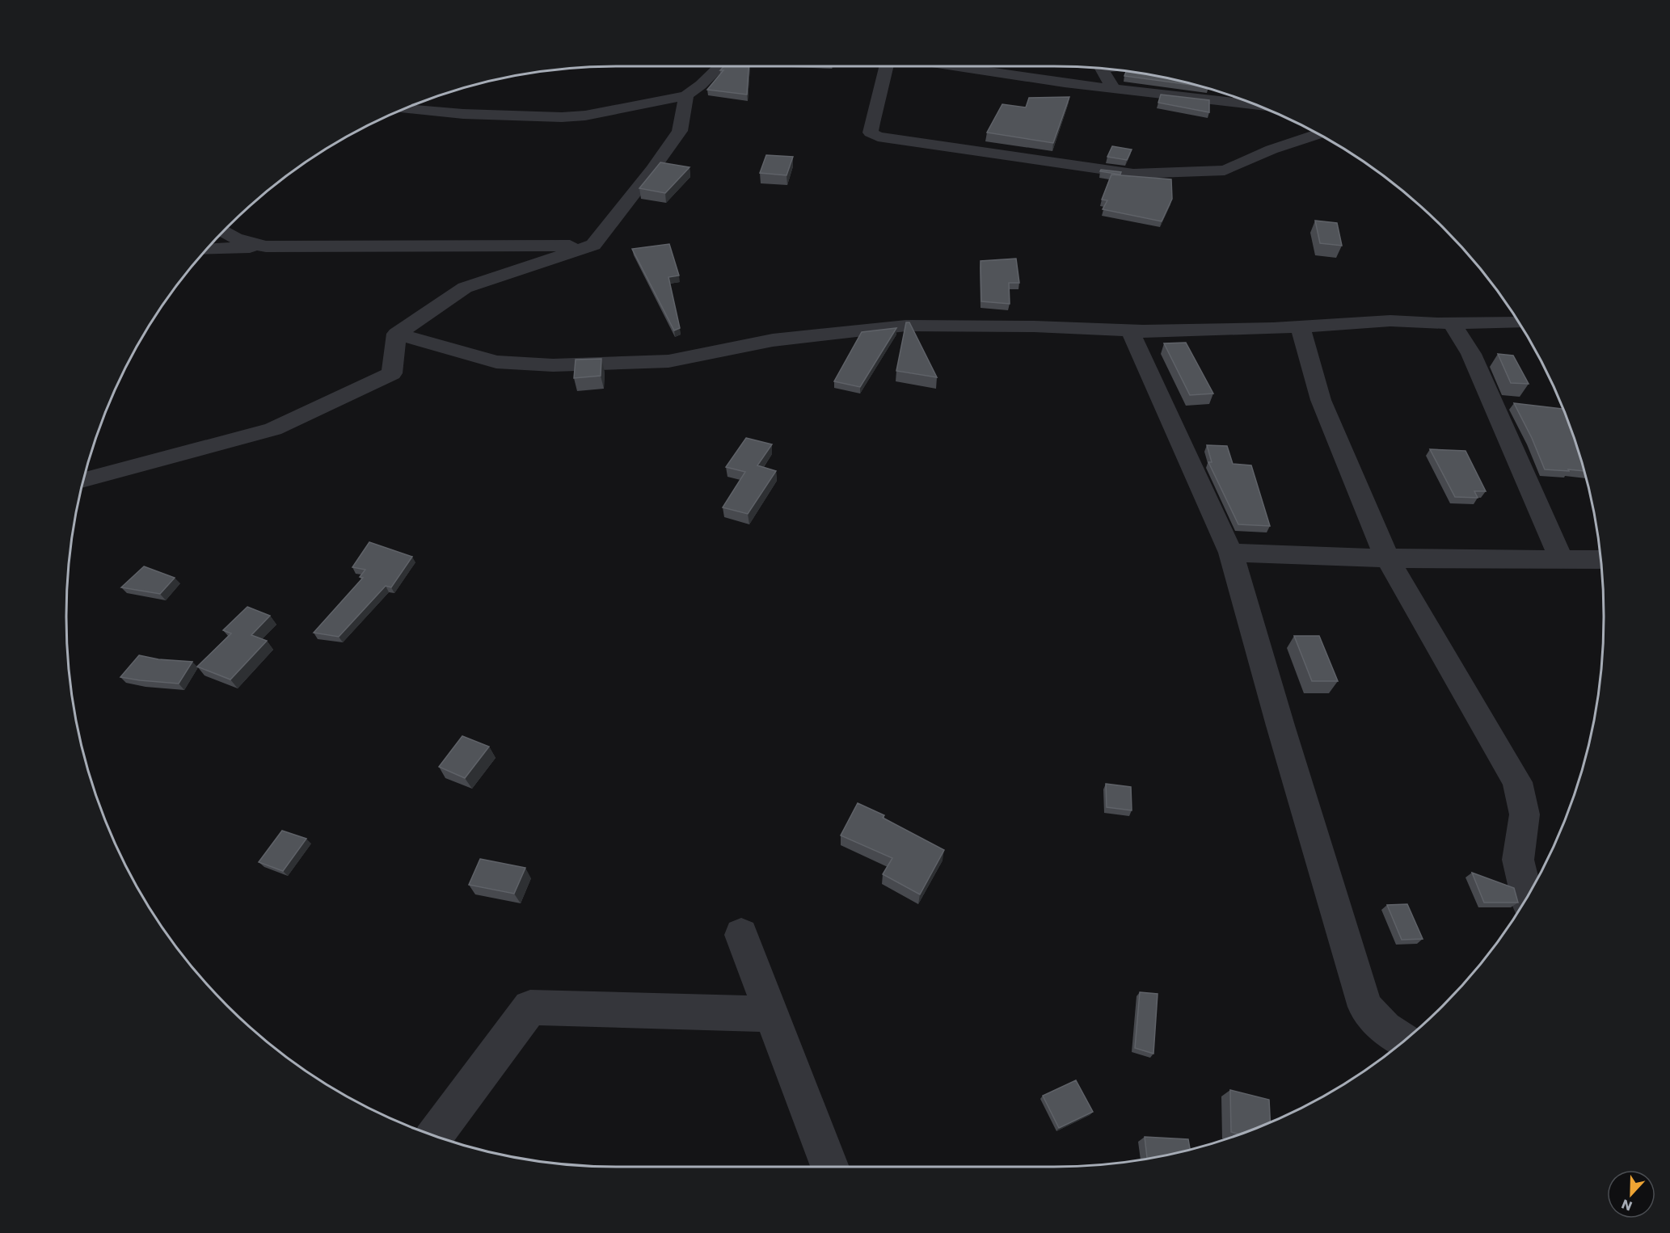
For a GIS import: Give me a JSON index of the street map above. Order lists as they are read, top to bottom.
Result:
{
  "north": "bottom"
}
